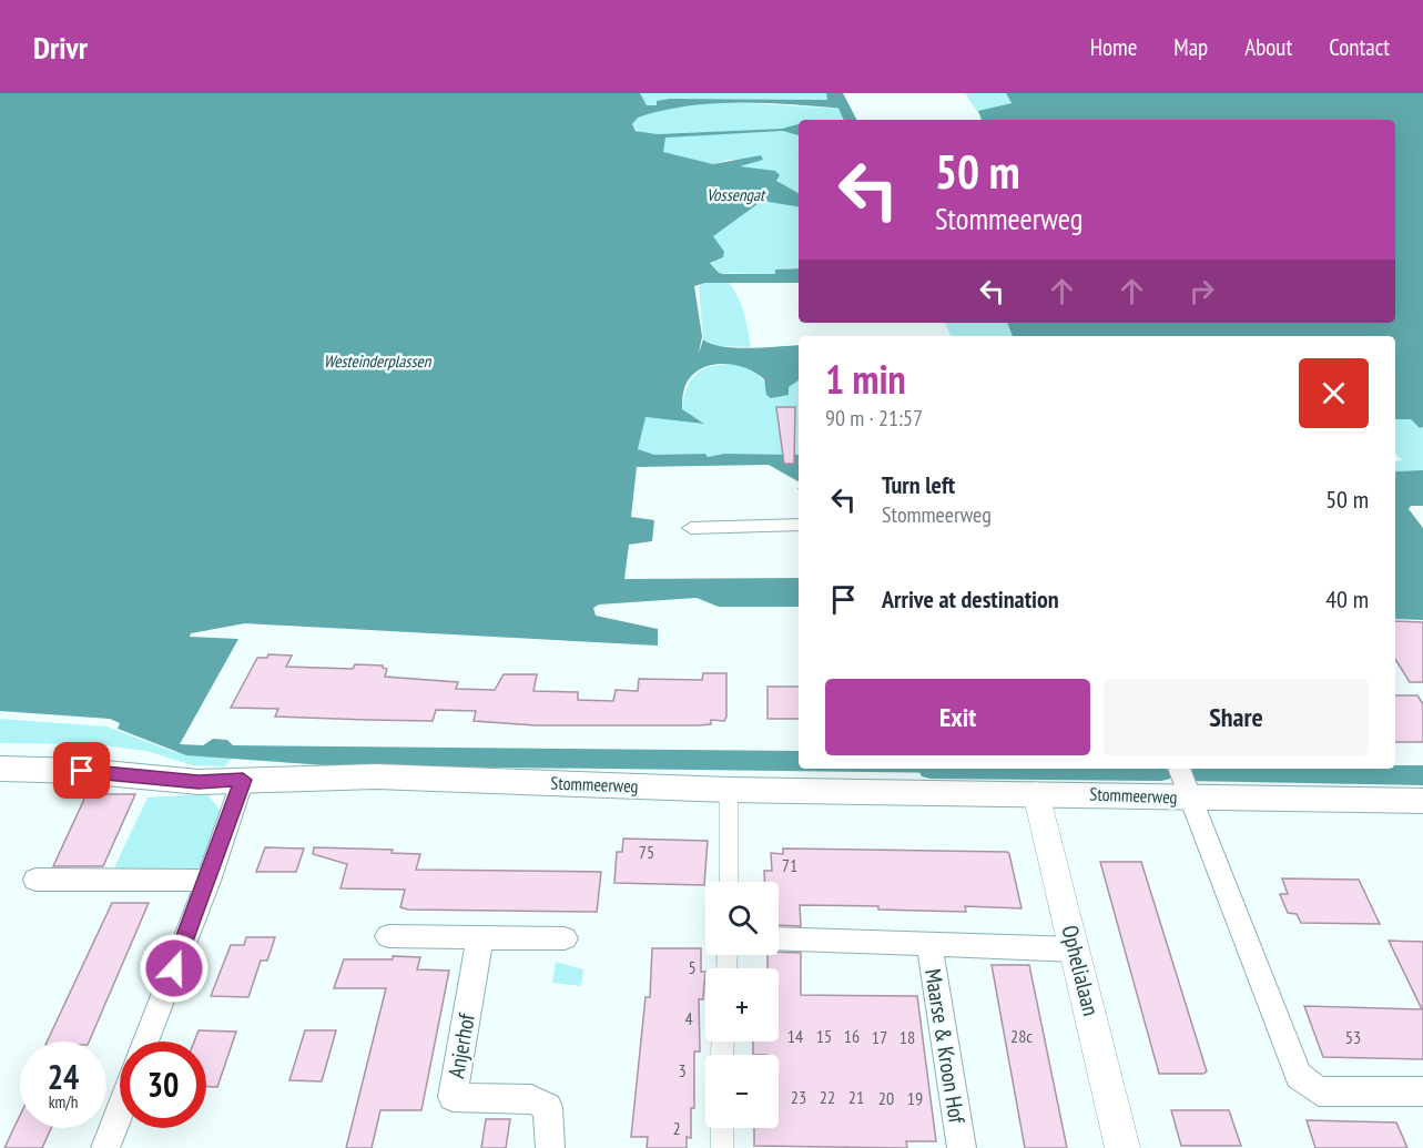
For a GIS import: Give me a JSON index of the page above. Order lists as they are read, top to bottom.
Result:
{
  "streets": {
    "main road": ["Stommeerweg"],
    "street": ["Ophelialaan", "Anjerhof", "Maarse & Kroon Hof"]
  },
  "crossings": [
    ["Stommeerweg", "Ophelialaan"],
    ["Ophelialaan", "Maarse & Kroon Hof"]
  ],
  "water": ["Vossengat", "Westeinderplassen"],
  "house_numbers": [
    "75",
    "71",
    "5",
    "4",
    "14",
    "15",
    "16",
    "28c",
    "17",
    "18",
    "53",
    "3",
    "23",
    "22",
    "21",
    "20",
    "19",
    "2"
  ],
  "page": {
    "header": "Drivr",
    "nav": [
      "Home",
      "Map",
      "About",
      "Contact"
    ],
    "turn": ["50 m", "Stommeerweg"],
    "heading": ["1 min", "90 m · 21:57"],
    "list": [
      {
        "name": "Turn left",
        "note": "Stommeerweg",
        "value": "50 m"
      },
      {
        "name": "Arrive at destination",
        "value": "40 m"
      }
    ],
    "buttons": ["Exit", "Share"],
    "map_buttons": ["+", "−"],
    "speed": "24 km/h",
    "limit": "30"
  }
}
